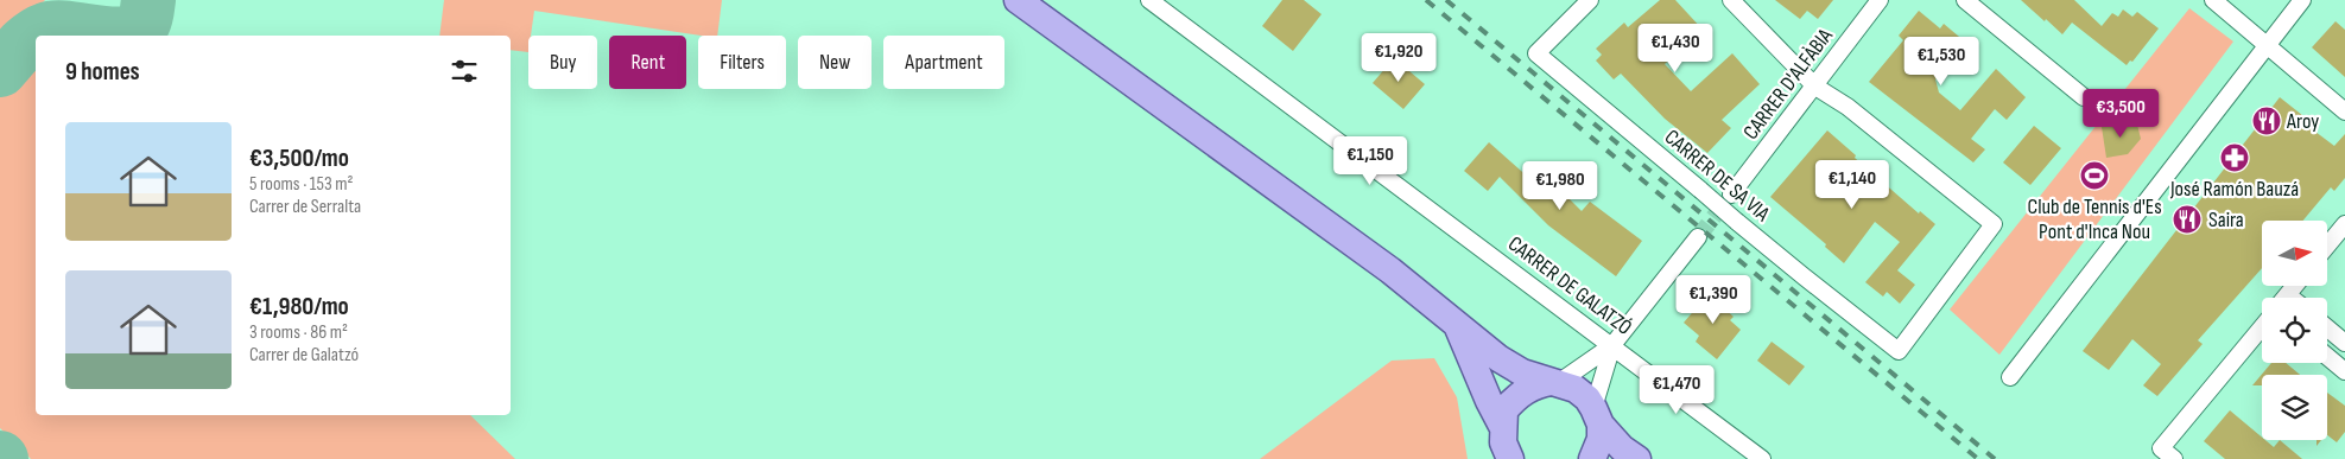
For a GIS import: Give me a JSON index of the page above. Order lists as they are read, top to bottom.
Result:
{
  "streets": {
    "street": ["CARRER D'ALFÀBIA", "CARRER DE SA VIA", "CARRER DE GALATZÓ"]
  },
  "crossings": [
    ["CARRER D'ALFÀBIA", "CARRER DE SA VIA"]
  ],
  "places": {
    "restaurant": ["Aroy", "Saira"],
    "pharmacy": ["José Ramón Bauzá"],
    "sports": ["Club de Tennis d'Es Pont d'Inca Nou"]
  },
  "north": "right",
  "page": {
    "price": [
      "€1,430",
      "€1,920",
      "€1,530",
      "€3,500",
      "€1,150",
      "€1,140",
      "€1,980",
      "€1,390",
      "€1,470"
    ],
    "chip": [
      "Buy",
      "Rent",
      "Filters",
      "New",
      "Apartment"
    ],
    "heading": "9 homes",
    "list": [
      {
        "name": "€3,500/mo",
        "note": "5 rooms · 153 m² · Carrer de Serralta"
      },
      {
        "name": "€1,980/mo",
        "note": "3 rooms · 86 m² · Carrer de Galatzó"
      }
    ]
  }
}
